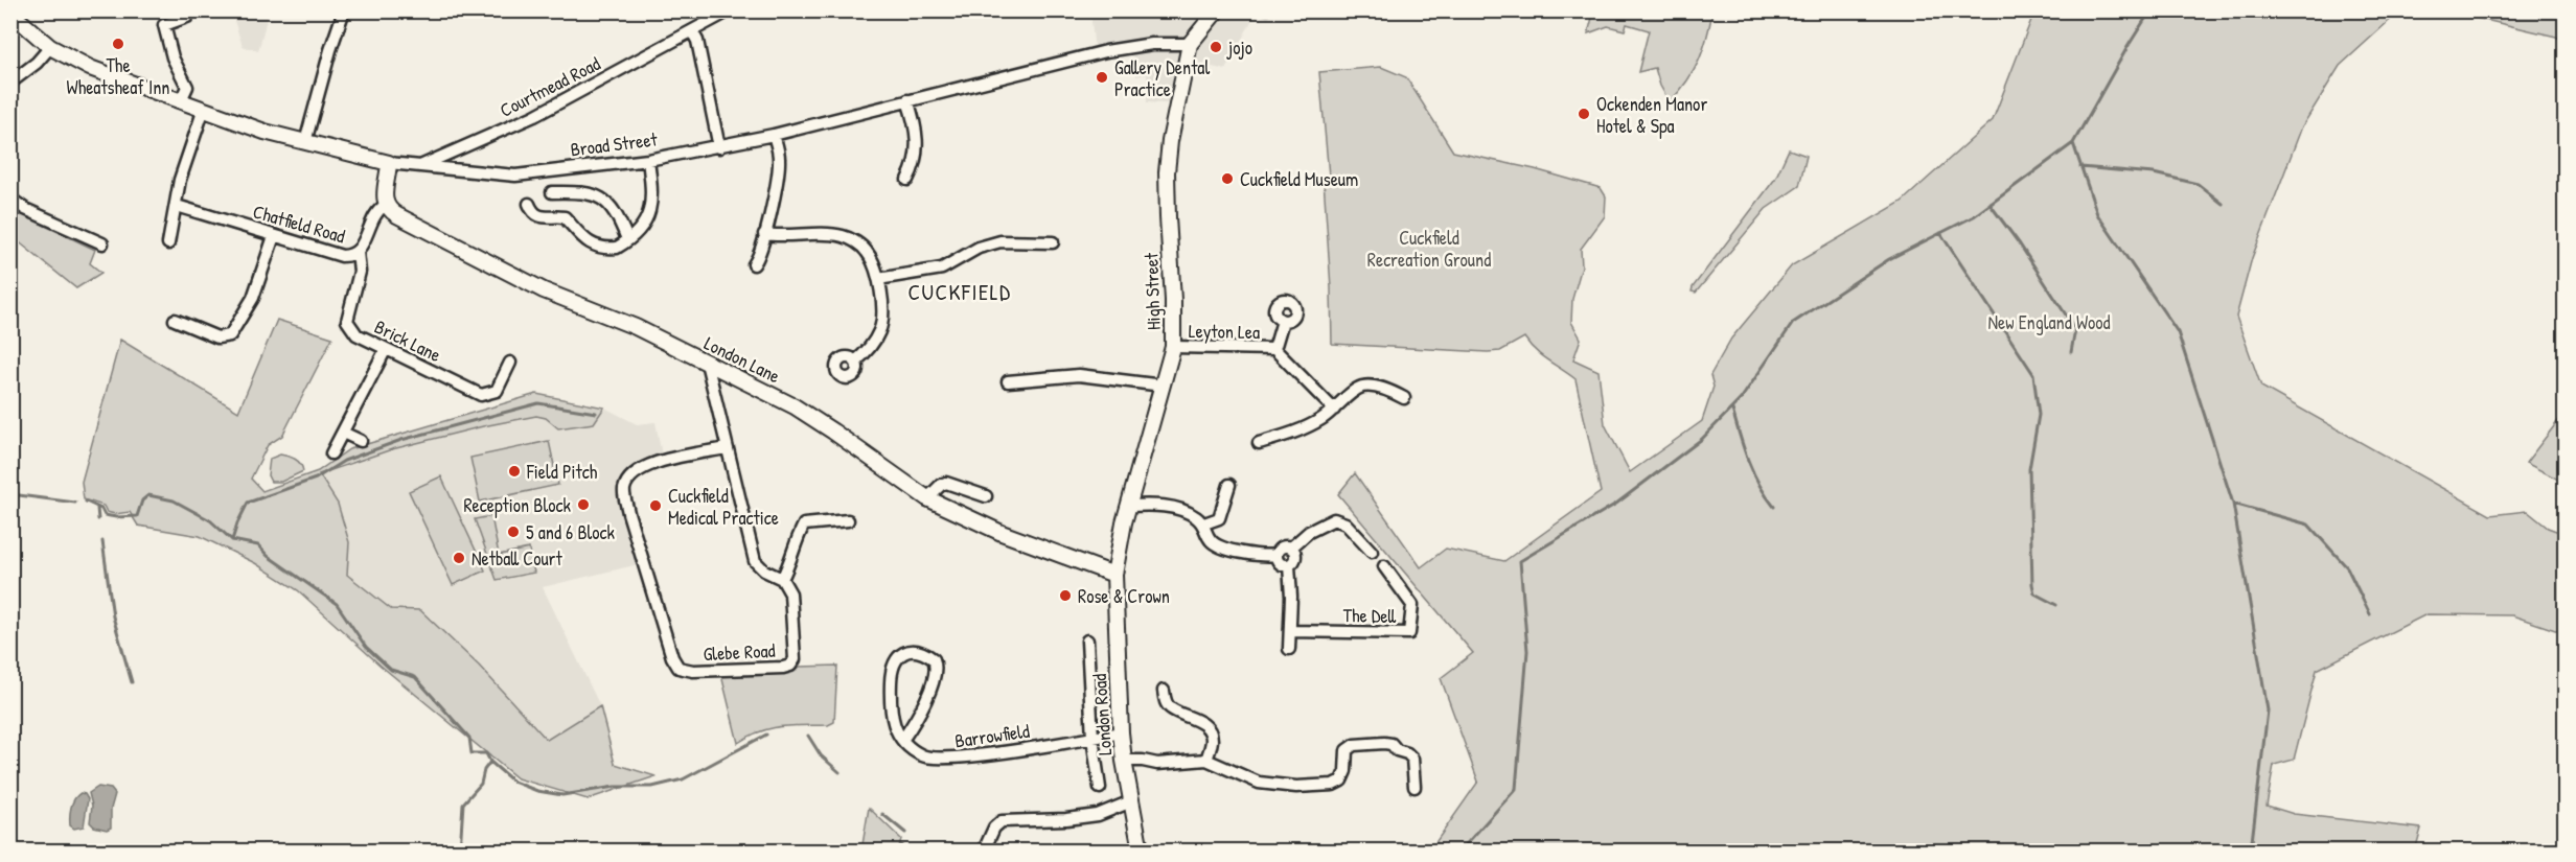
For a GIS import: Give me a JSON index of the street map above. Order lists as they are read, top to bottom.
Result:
{
  "streets": {
    "main road": [
      "Broad Street",
      "High Street",
      "London Lane",
      "London Road"
    ],
    "street": [
      "Courtmead Road",
      "Chatfield Road",
      "Leyton Lea",
      "Brick Lane",
      "The Dell",
      "Glebe Road",
      "Barrowfield"
    ]
  },
  "crossings": [
    ["Courtmead Road", "Broad Street"],
    ["Broad Street", "High Street"],
    ["Chatfield Road", "Brick Lane"],
    ["Chatfield Road", "London Lane"],
    ["High Street", "Leyton Lea"],
    ["High Street", "London Lane"],
    ["High Street", "London Road"],
    ["London Lane", "London Road"],
    ["London Road", "Barrowfield"]
  ],
  "districts": ["CUCKFIELD"],
  "parks": ["Cuckfield Recreation Ground", "New England Wood"],
  "places": [
    "The Wheatsheaf Inn",
    "jojo",
    "Gallery Dental Practice",
    "Ockenden Manor Hotel & Spa",
    "Cuckfield Museum",
    "Field Pitch",
    "Reception Block",
    "Cuckfield Medical Practice",
    "5 and 6 Block",
    "Netball Court",
    "Rose & Crown"
  ]
}
